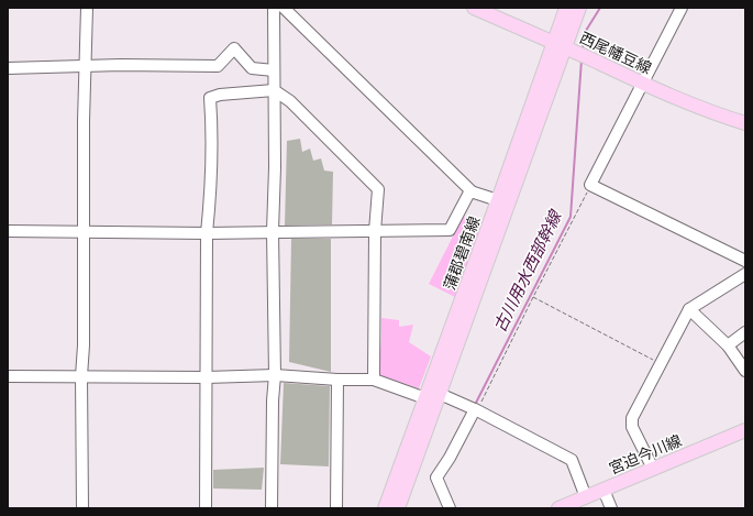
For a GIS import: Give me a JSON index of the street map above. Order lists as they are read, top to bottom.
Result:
{
  "streets": {
    "main road": ["西尾幡豆線", "蒲郡碧南線", "宮迫今川線"]
  },
  "crossings": [
    ["西尾幡豆線", "蒲郡碧南線"]
  ],
  "water": ["古川用水西部幹線"]
}
